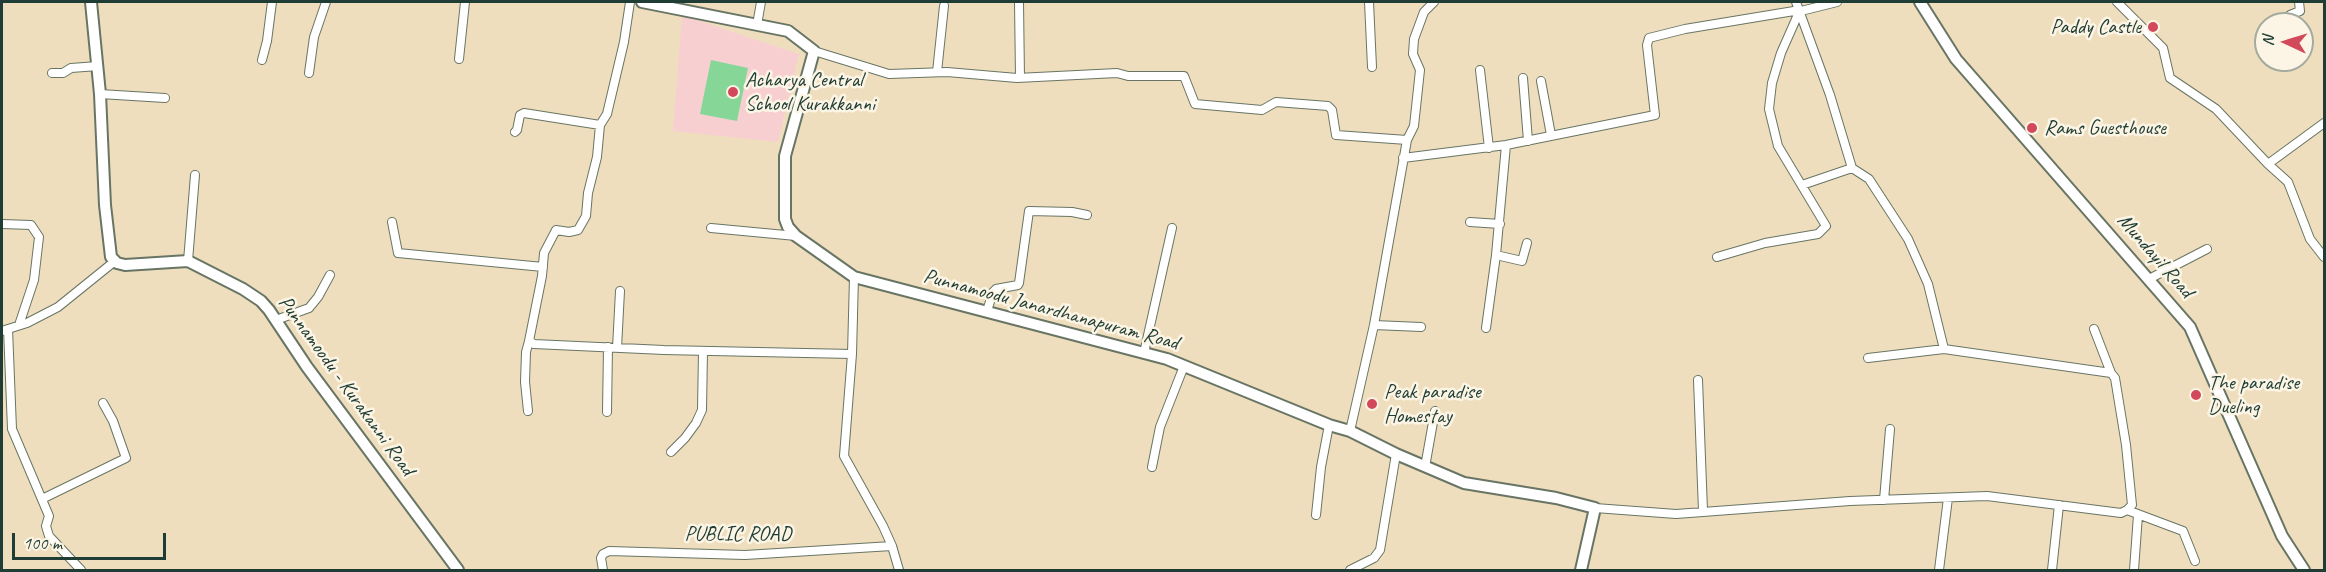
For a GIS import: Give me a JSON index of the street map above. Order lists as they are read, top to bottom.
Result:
{
  "streets": {
    "main road": ["Mundayil Road", "Punnamoodu Janardhanapuram Road", "Punnamoodu - Kurakanni Road"],
    "street": ["PUBLIC ROAD"]
  },
  "places": [
    "Paddy Castle",
    "Acharya Central School Kurakkanni",
    "Rams Guesthouse",
    "The paradise Dueling",
    "Peak paradise Homestay"
  ],
  "scale_bar": "100 m",
  "north": "left"
}
